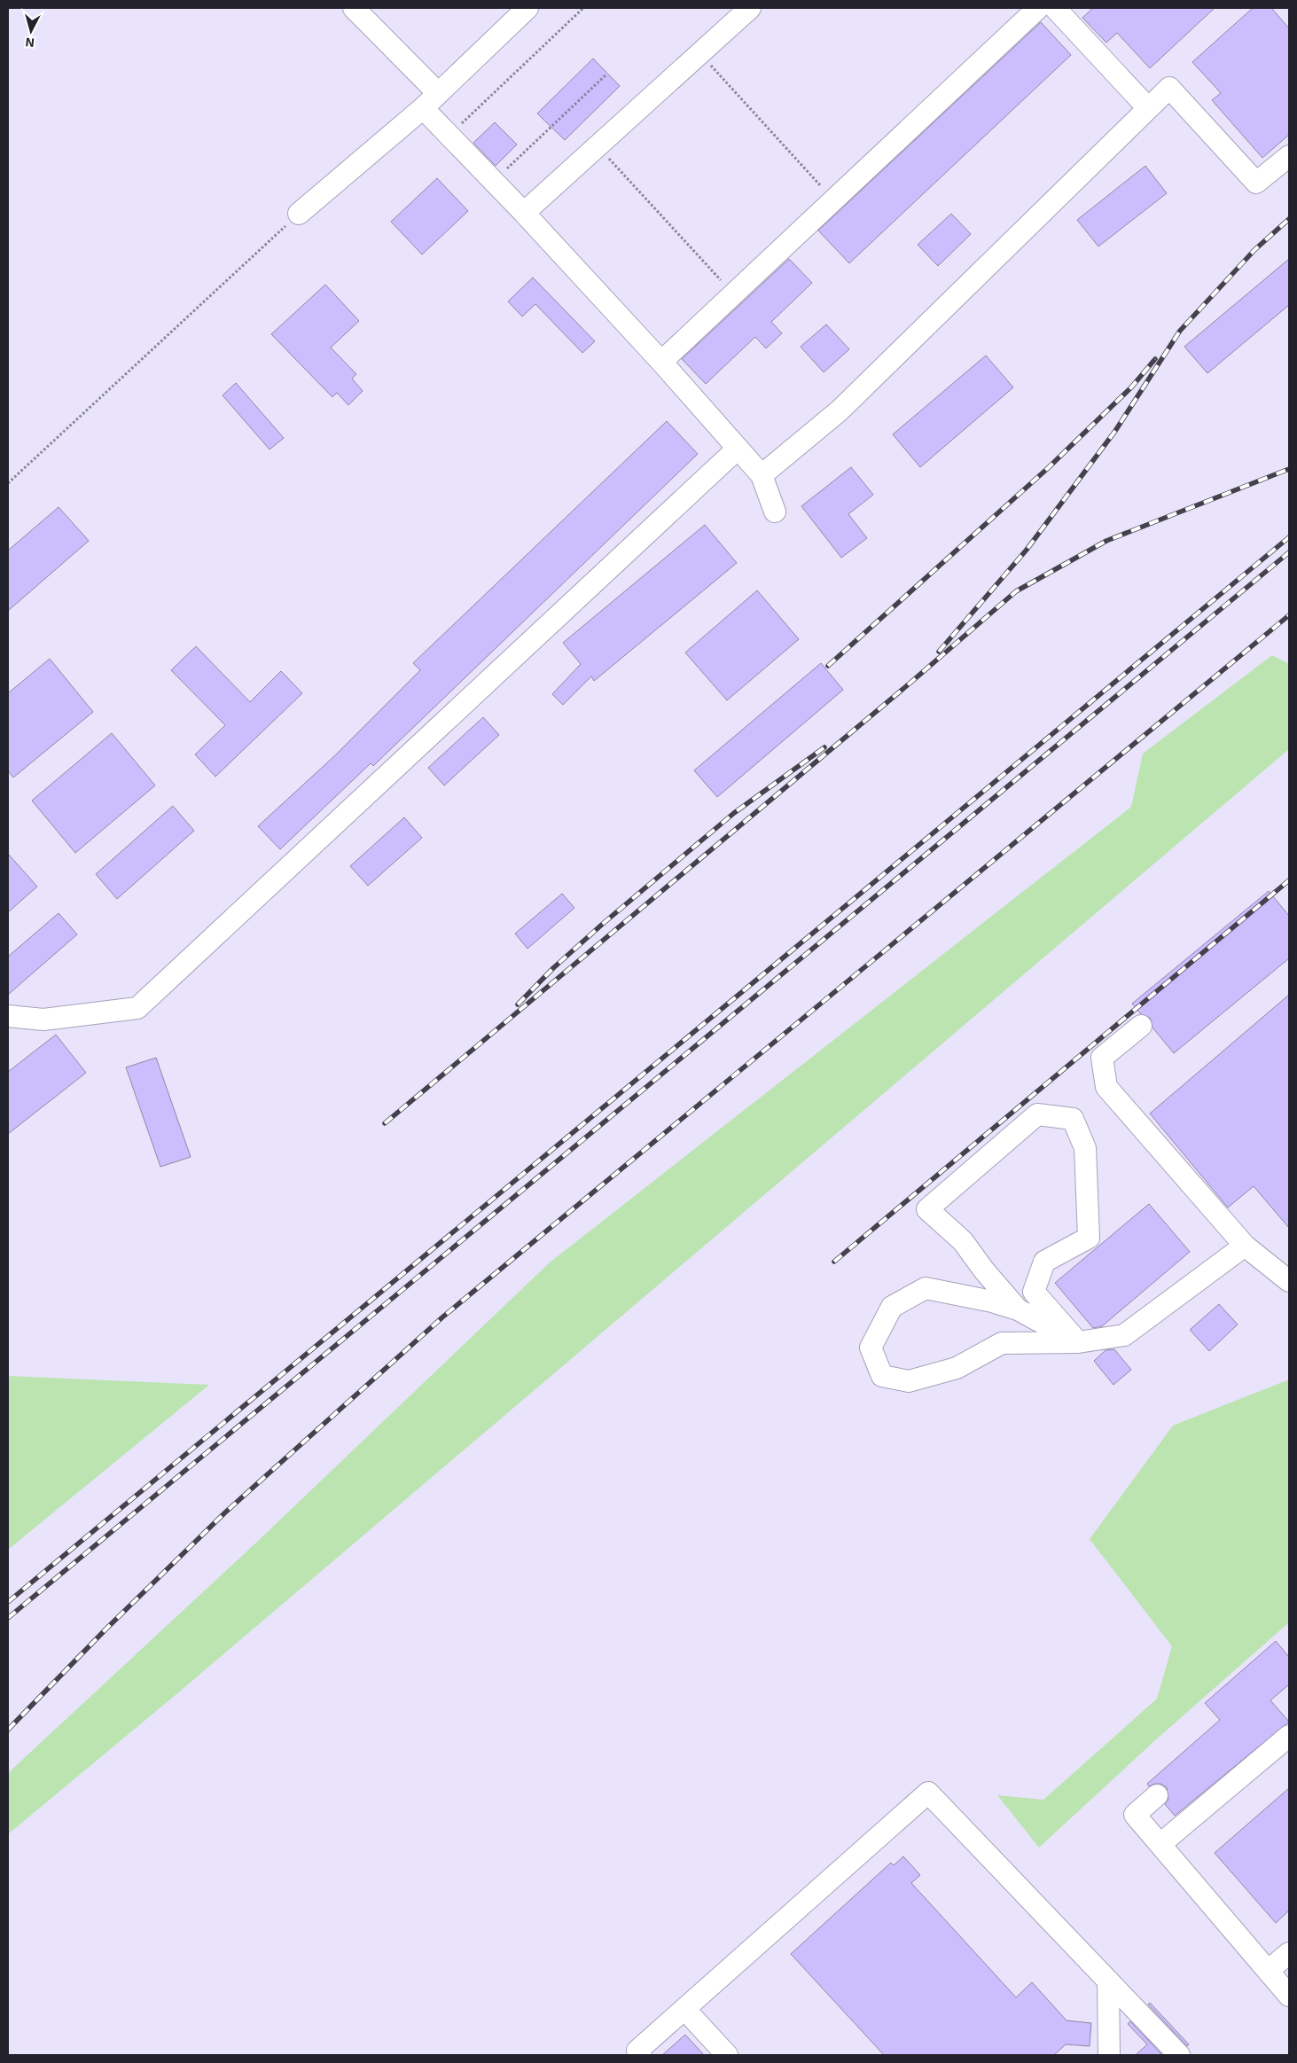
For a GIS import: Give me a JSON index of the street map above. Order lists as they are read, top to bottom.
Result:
{
  "north": "bottom"
}
